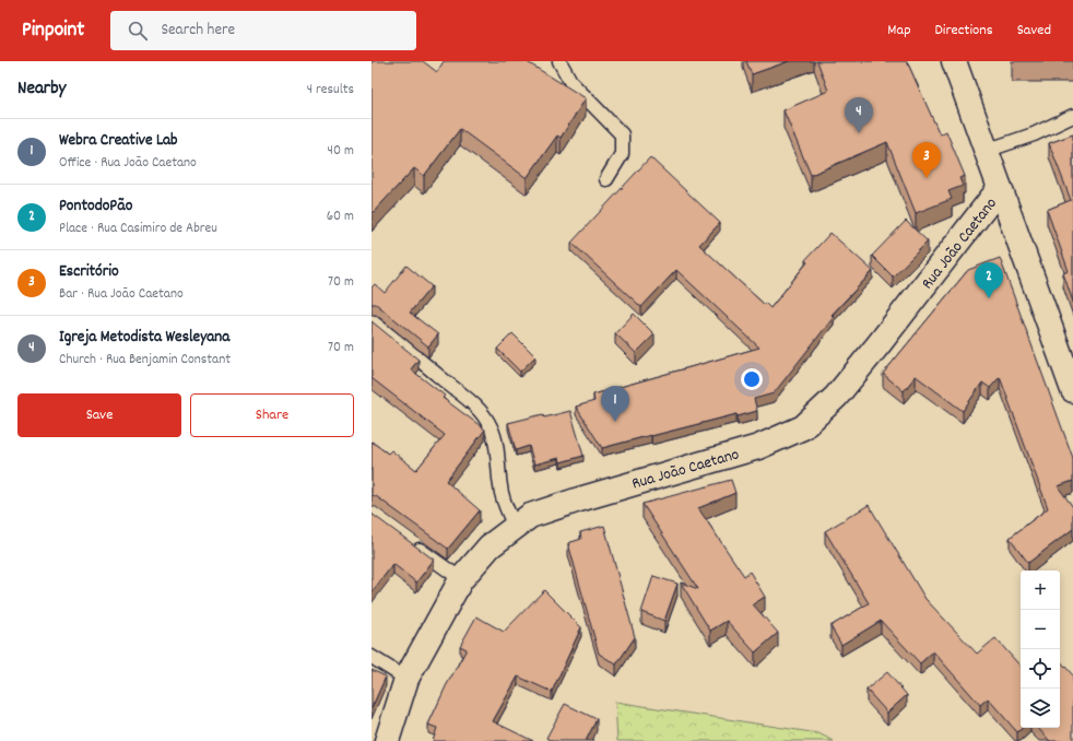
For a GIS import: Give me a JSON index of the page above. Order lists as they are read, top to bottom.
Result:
{
  "streets": {
    "street": ["Rua João Caetano"]
  },
  "page": {
    "header": "Pinpoint",
    "search": "Search here",
    "nav": ["Map", "Directions", "Saved"],
    "heading": ["Nearby", "4 results"],
    "pins": [
      "4",
      "3",
      "2",
      "1"
    ],
    "list": [
      {
        "mark": "1",
        "name": "Webra Creative Lab",
        "note": "Office · Rua João Caetano",
        "value": "40 m"
      },
      {
        "mark": "2",
        "name": "PontodoPão",
        "note": "Place · Rua Casimiro de Abreu",
        "value": "60 m"
      },
      {
        "mark": "3",
        "name": "Escritório",
        "note": "Bar · Rua João Caetano",
        "value": "70 m"
      },
      {
        "mark": "4",
        "name": "Igreja Metodista Wesleyana",
        "note": "Church · Rua Benjamin Constant",
        "value": "70 m"
      }
    ],
    "buttons": ["Save", "Share"],
    "map_buttons": ["+", "−"]
  }
}
